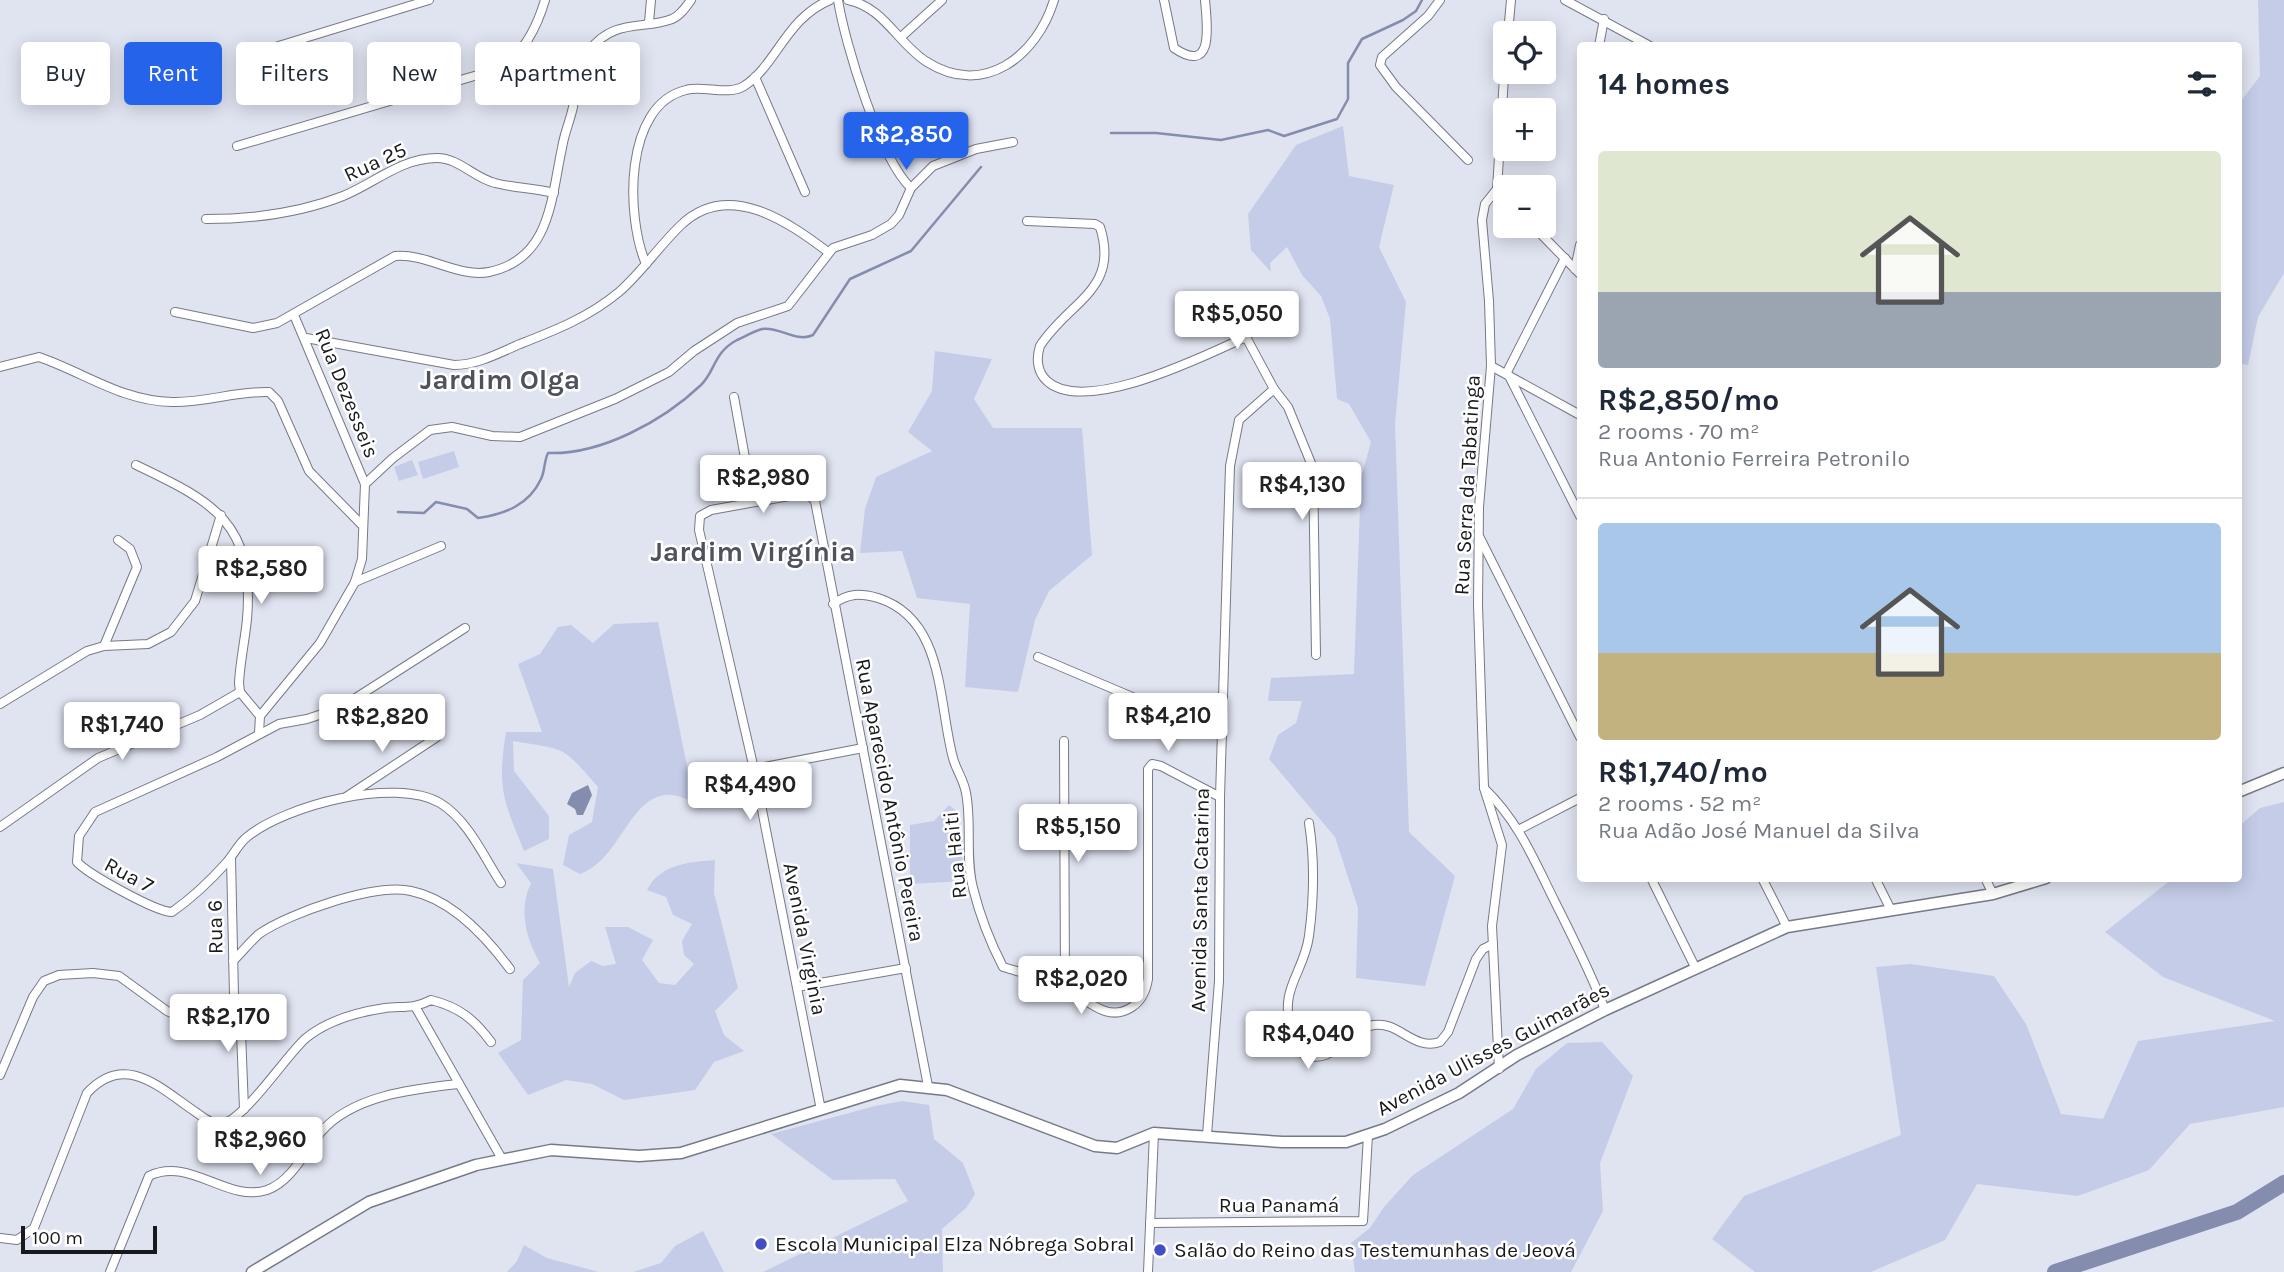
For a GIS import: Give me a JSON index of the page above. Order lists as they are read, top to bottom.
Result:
{
  "streets": {
    "main road": ["Avenida Ulisses Guimarães"],
    "street": [
      "Rua 25",
      "Rua Dezesseis",
      "Rua Serra da Tabatinga",
      "Rua Aparecido Antônio Pereira",
      "Rua Haiti",
      "Rua 7",
      "Avenida Santa Catarina",
      "Rua 6",
      "Avenida Virginia",
      "Rua Panamá"
    ]
  },
  "crossings": [
    ["Rua Serra da Tabatinga", "Avenida Ulisses Guimarães"],
    ["Rua Aparecido Antônio Pereira", "Rua Haiti"],
    ["Rua Aparecido Antônio Pereira", "Avenida Virginia"],
    ["Rua Aparecido Antônio Pereira", "Avenida Ulisses Guimarães"],
    ["Rua Haiti", "Avenida Santa Catarina"],
    ["Rua 7", "Rua 6"],
    ["Avenida Santa Catarina", "Avenida Ulisses Guimarães"],
    ["Avenida Virginia", "Avenida Ulisses Guimarães"],
    ["Avenida Ulisses Guimarães", "Rua Panamá"]
  ],
  "districts": ["Jardim Olga", "Jardim Virgínia"],
  "places": ["Escola Municipal Elza Nóbrega Sobral", "Salão do Reino das Testemunhas de Jeová"],
  "scale_bar": "100 m",
  "page": {
    "map_buttons": ["+", "−"],
    "chip": [
      "Buy",
      "Rent",
      "Filters",
      "New",
      "Apartment"
    ],
    "heading": "14 homes",
    "price": [
      "R$2,850",
      "R$5,050",
      "R$2,980",
      "R$4,130",
      "R$2,580",
      "R$4,210",
      "R$2,820",
      "R$1,740",
      "R$4,490",
      "R$5,150",
      "R$2,020",
      "R$2,170",
      "R$4,040",
      "R$2,960"
    ],
    "list": [
      {
        "name": "R$2,850/mo",
        "note": "2 rooms · 70 m² · Rua Antonio Ferreira Petronilo"
      },
      {
        "name": "R$1,740/mo",
        "note": "2 rooms · 52 m² · Rua Adão José Manuel da Silva"
      }
    ],
    "scale": "100 m"
  }
}
